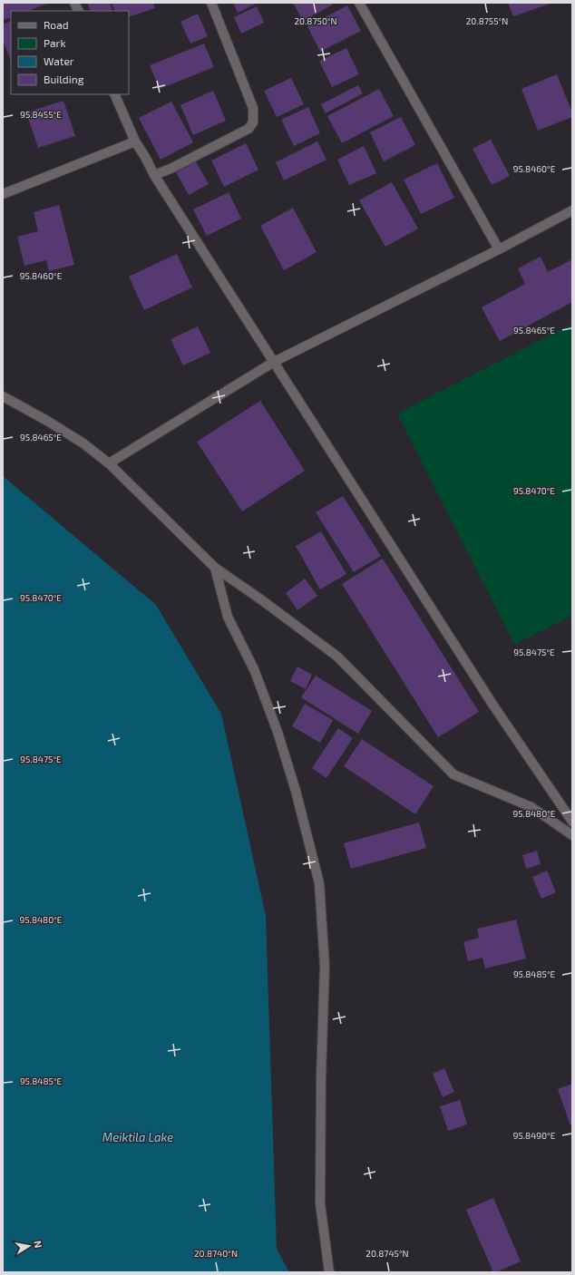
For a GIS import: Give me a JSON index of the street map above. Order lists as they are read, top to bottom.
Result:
{
  "water": ["Meiktila Lake"],
  "legend": [
    "Road",
    "Park",
    "Water",
    "Building"
  ],
  "north": "right",
  "coordinates": [
    "20.8750°N",
    "20.8755°N",
    "95.8455°E",
    "95.8460°E",
    "95.8465°E",
    "95.8470°E",
    "95.8475°E",
    "95.8480°E",
    "95.8485°E",
    "95.8490°E",
    "20.8740°N",
    "20.8745°N"
  ]
}
